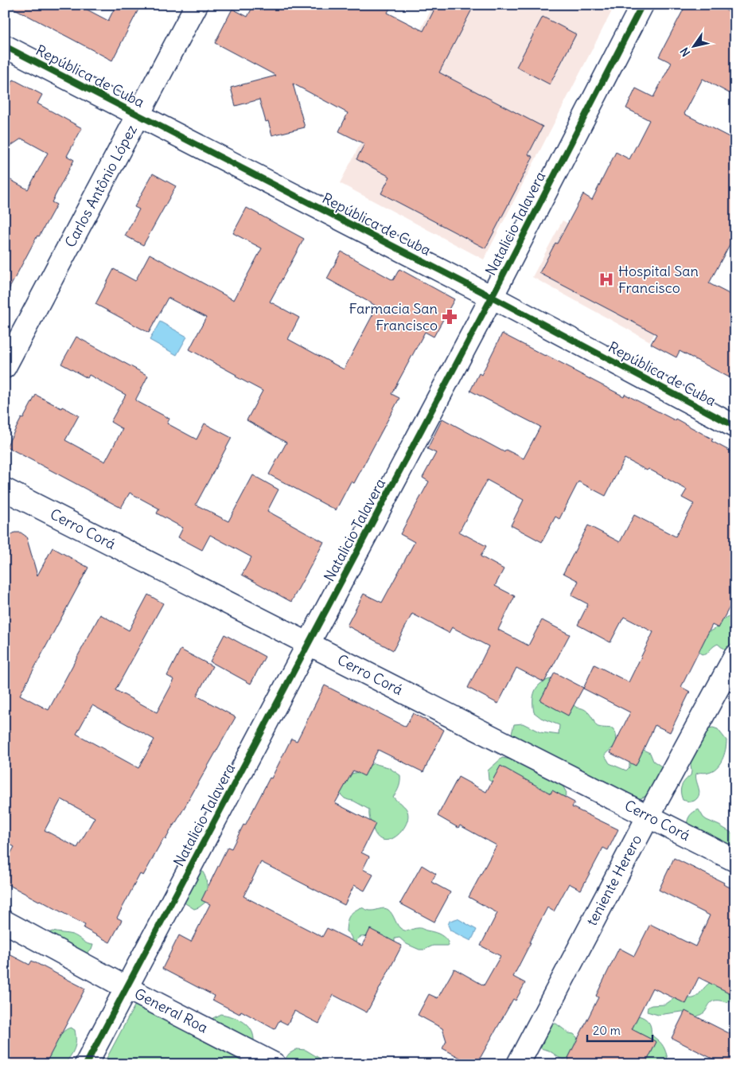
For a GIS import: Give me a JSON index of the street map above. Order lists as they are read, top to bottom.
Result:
{
  "streets": {
    "street": [
      "República de Cuba",
      "Carlos Antônio López",
      "Natalicio Talavera",
      "Cerro Corá",
      "teniente Herero",
      "General Roa"
    ]
  },
  "crossings": [
    ["República de Cuba", "Carlos Antônio López"],
    ["República de Cuba", "Natalicio Talavera"],
    ["Natalicio Talavera", "Cerro Corá"],
    ["Natalicio Talavera", "General Roa"],
    ["Cerro Corá", "teniente Herero"]
  ],
  "places": {
    "hospital": ["Hospital San Francisco"],
    "pharmacy": ["Farmacia San Francisco"]
  },
  "scale_bar": "20 m",
  "north": "bottom left"
}
